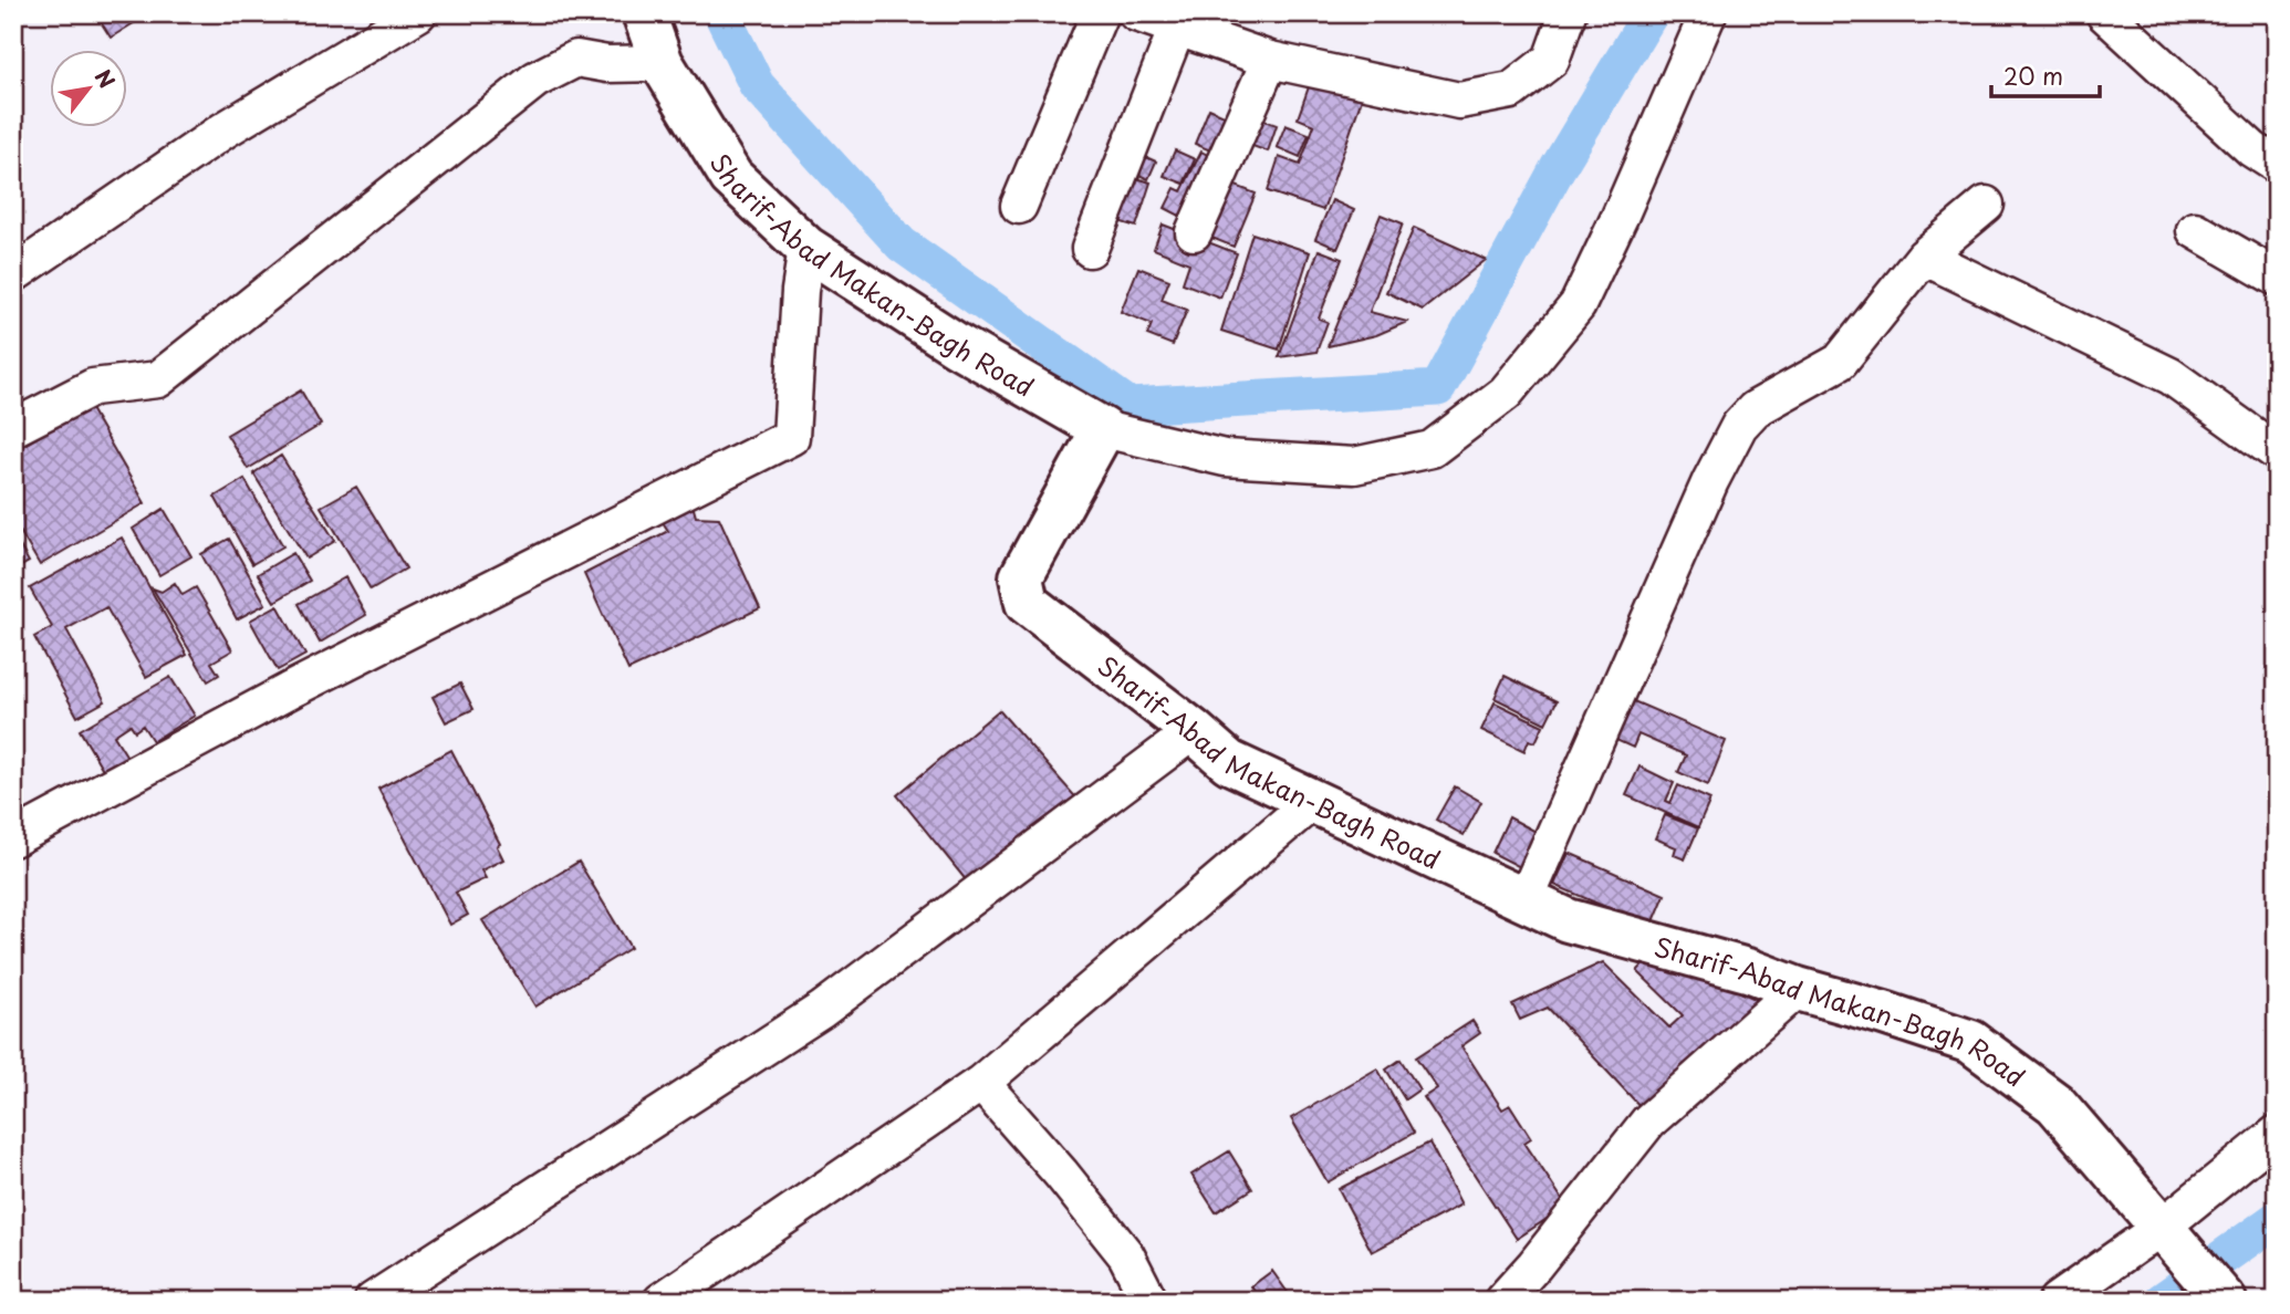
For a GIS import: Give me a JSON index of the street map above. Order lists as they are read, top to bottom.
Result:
{
  "streets": {
    "street": ["Sharif-Abad Makan-Bagh Road"]
  },
  "scale_bar": "20 m",
  "north": "top right"
}
